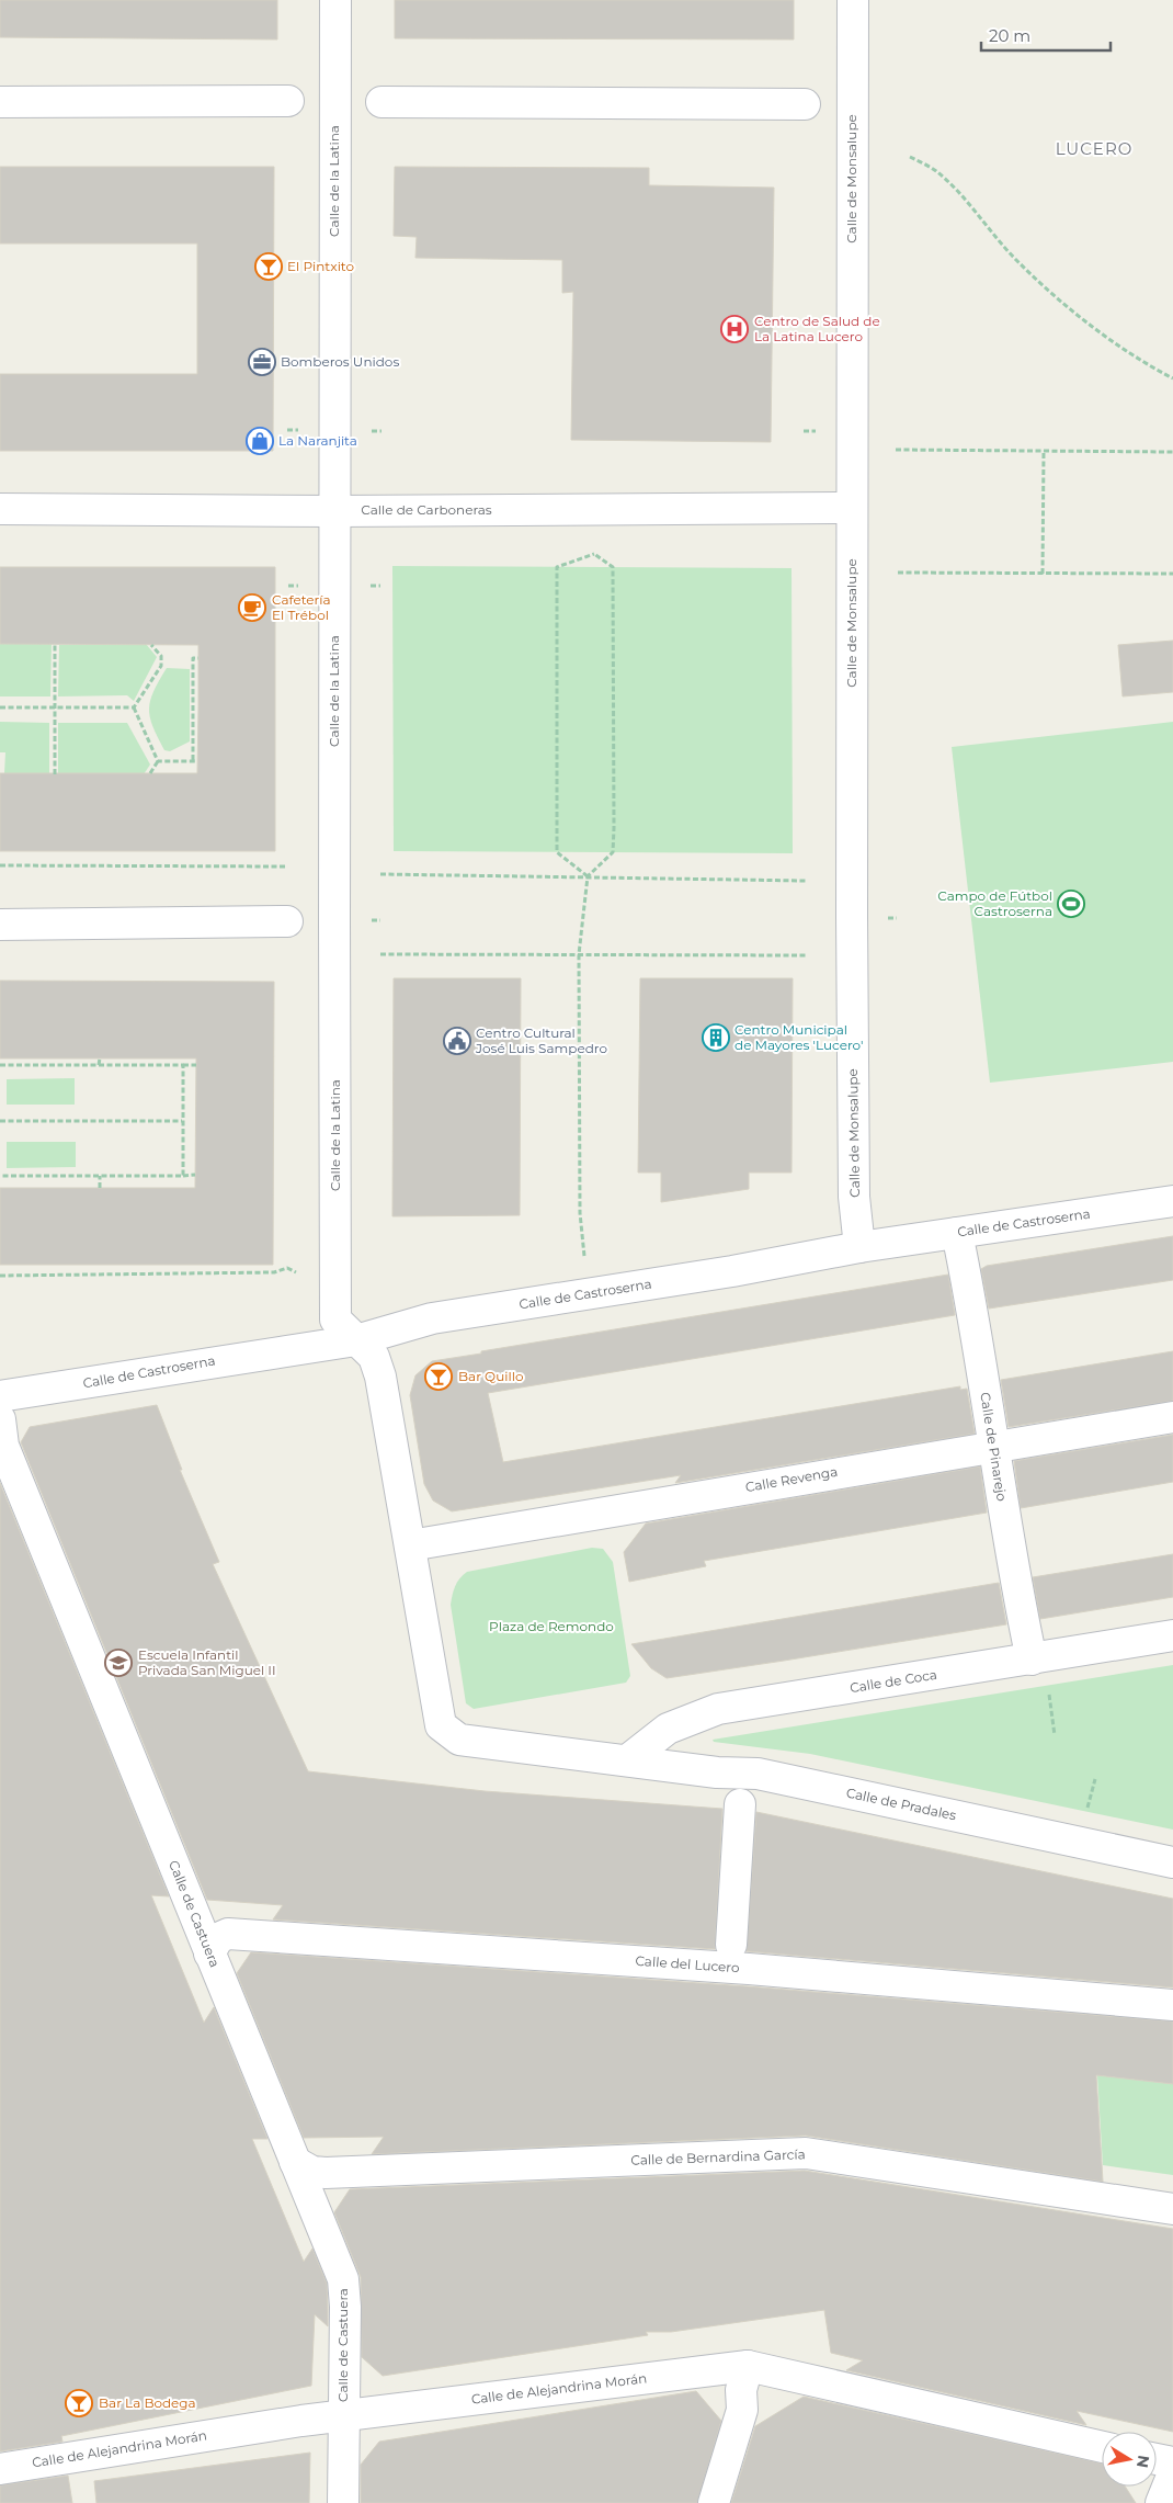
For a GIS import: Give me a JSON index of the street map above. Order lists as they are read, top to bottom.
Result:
{
  "streets": {
    "street": [
      "Calle de Monsalupe",
      "Calle de la Latina",
      "Calle de Carboneras",
      "Calle de Castroserna",
      "Calle de Pinarejo",
      "Calle Revenga",
      "Calle de Coca",
      "Calle de Pradales",
      "Calle de Castuera",
      "Calle del Lucero",
      "Calle de Bernardina García",
      "Calle de Alejandrina Morán"
    ]
  },
  "crossings": [
    ["Calle de Monsalupe", "Calle de Carboneras"],
    ["Calle de Monsalupe", "Calle de Castroserna"],
    ["Calle de la Latina", "Calle de Carboneras"],
    ["Calle de la Latina", "Calle de Castroserna"],
    ["Calle de Castroserna", "Calle de Pinarejo"],
    ["Calle de Castroserna", "Calle de Castuera"],
    ["Calle de Pinarejo", "Calle Revenga"],
    ["Calle de Pinarejo", "Calle de Coca"],
    ["Calle de Coca", "Calle de Pradales"],
    ["Calle de Castuera", "Calle del Lucero"],
    ["Calle de Castuera", "Calle de Bernardina García"],
    ["Calle de Castuera", "Calle de Alejandrina Morán"]
  ],
  "districts": ["LUCERO"],
  "parks": ["Plaza de Remondo"],
  "places": {
    "bar": ["El Pintxito", "Bar Quillo", "Bar La Bodega"],
    "hospital": ["Centro de Salud de La Latina Lucero"],
    "office": ["Bomberos Unidos"],
    "shop": ["La Naranjita"],
    "cafe": ["Cafetería El Trébol"],
    "sports": ["Campo de Fútbol Castroserna"],
    "building": ["Centro Municipal de Mayores 'Lucero'"],
    "public building": ["Centro Cultural José Luis Sampedro"],
    "school or university": ["Escuela Infantil Privada San Miguel II"]
  },
  "scale_bar": "20 m",
  "north": "right"
}
